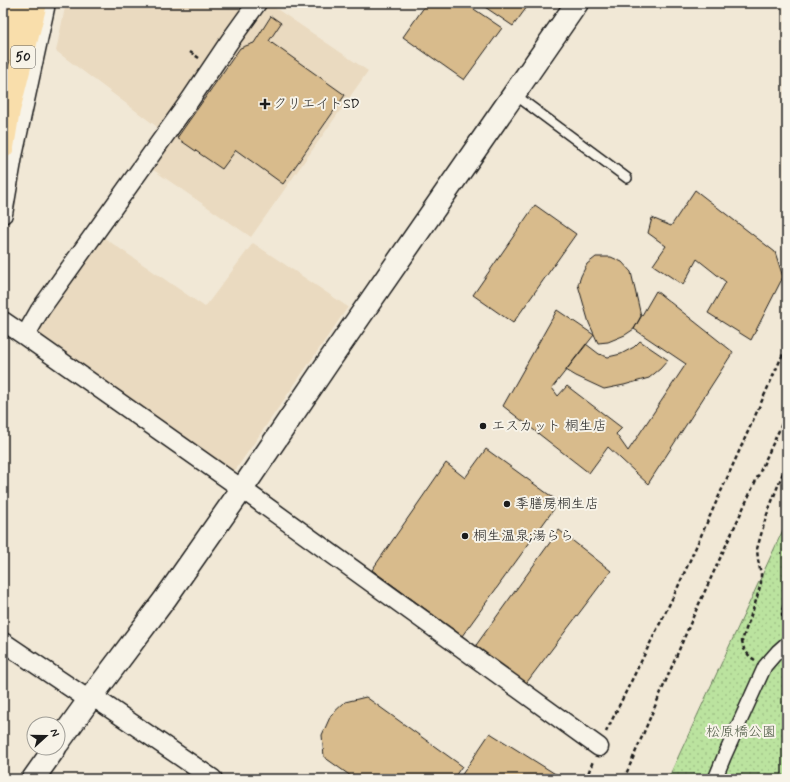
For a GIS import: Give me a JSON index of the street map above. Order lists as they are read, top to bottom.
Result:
{
  "streets": {
    "highway": ["50"]
  },
  "parks": ["松原橋公園"],
  "places": {
    "health": ["クリエイトSD"],
    "other": ["エスカット 桐生店", "季膳房桐生店", "桐生温泉;湯らら"]
  },
  "north": "right"
}
